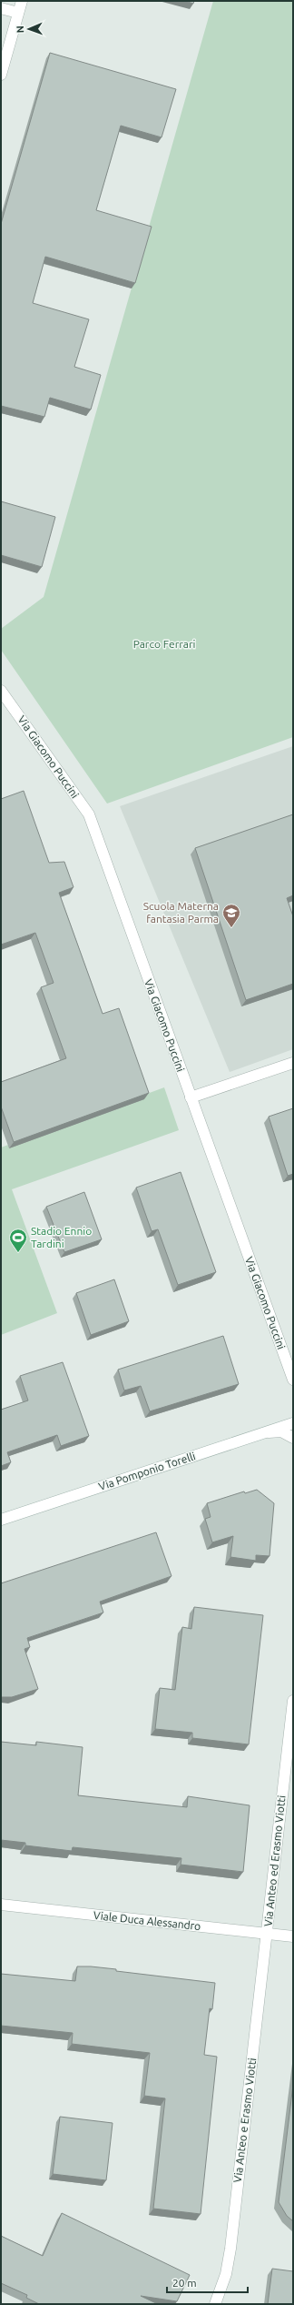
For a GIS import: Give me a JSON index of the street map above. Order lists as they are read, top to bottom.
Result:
{
  "streets": {
    "street": [
      "Via Giacomo Puccini",
      "Via Pomponio Torelli",
      "Via Anteo ed Erasmo Viotti",
      "Viale Duca Alessandro",
      "Via Anteo e Erasmo Viotti"
    ]
  },
  "crossings": [
    ["Via Anteo ed Erasmo Viotti", "Viale Duca Alessandro"],
    ["Via Anteo ed Erasmo Viotti", "Via Anteo e Erasmo Viotti"],
    ["Viale Duca Alessandro", "Via Anteo e Erasmo Viotti"]
  ],
  "parks": ["Parco Ferrari"],
  "places": {
    "school or university": ["Scuola Materna fantasia Parma"],
    "sports": ["Stadio Ennio Tardini"]
  },
  "scale_bar": "20 m",
  "north": "left"
}
